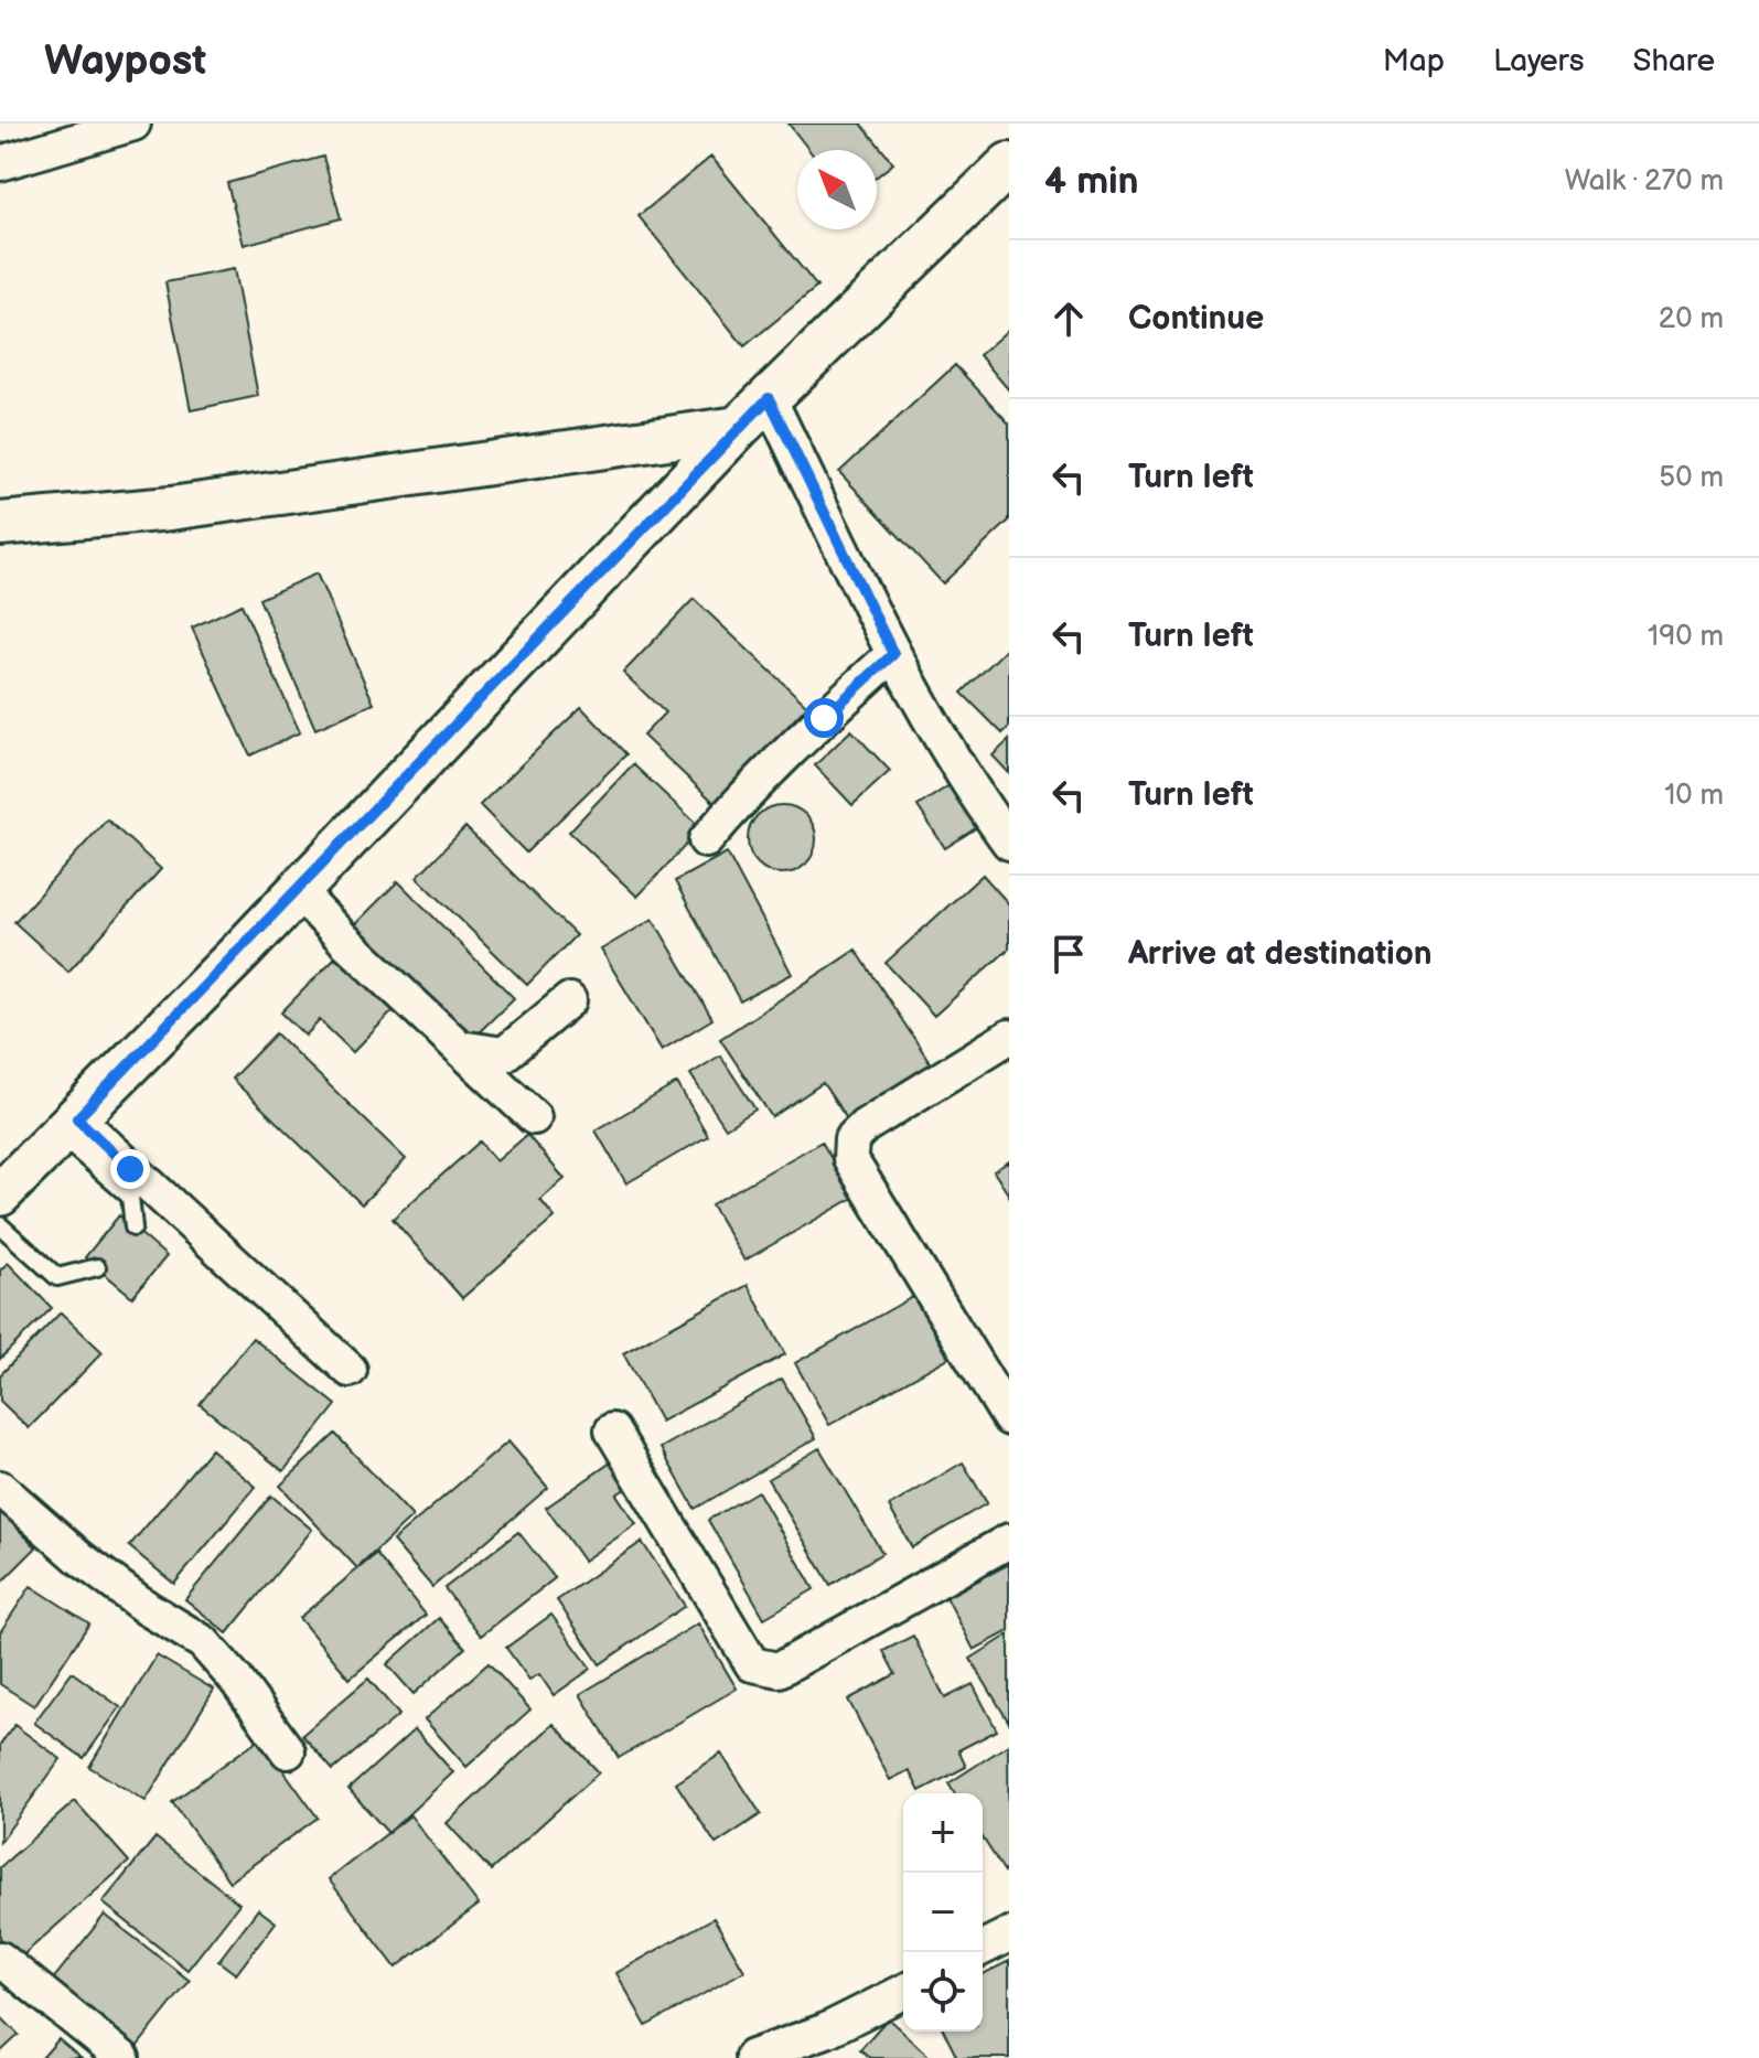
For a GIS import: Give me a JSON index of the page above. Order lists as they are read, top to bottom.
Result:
{
  "north": "top left",
  "page": {
    "header": "Waypost",
    "nav": ["Map", "Layers", "Share"],
    "heading": ["4 min", "Walk · 270 m"],
    "list": [
      ["Continue", "20 m"],
      ["Turn left", "50 m"],
      ["Turn left", "190 m"],
      ["Turn left", "10 m"],
      "Arrive at destination"
    ],
    "map_buttons": ["+", "−"]
  }
}
